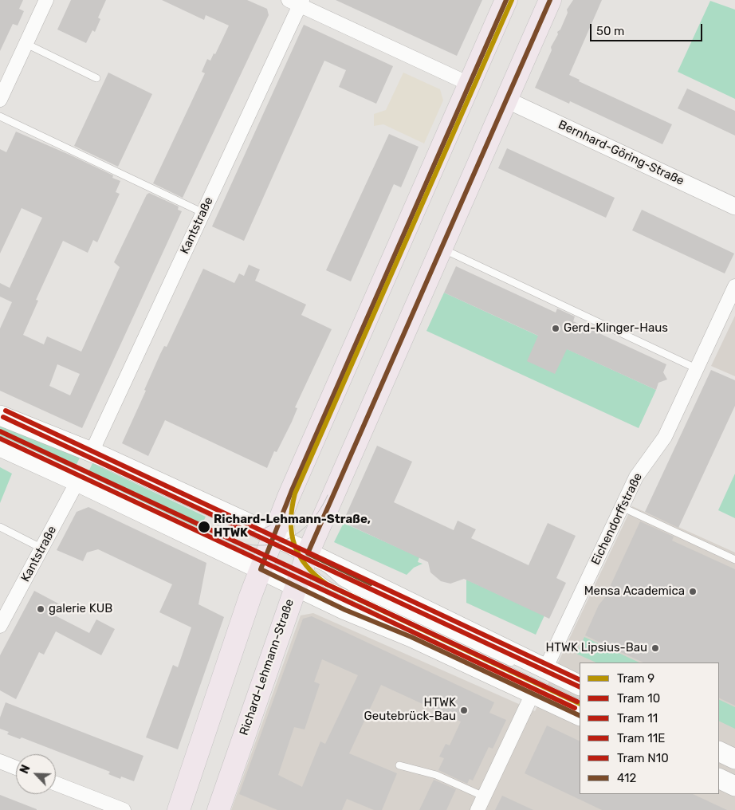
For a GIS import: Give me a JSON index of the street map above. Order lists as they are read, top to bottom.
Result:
{
  "streets": {
    "main road": ["Richard-Lehmann-Straße"],
    "street": ["Bernhard-Göring-Straße", "Kantstraße", "Eichendorffstraße"]
  },
  "crossings": [
    ["Bernhard-Göring-Straße", "Richard-Lehmann-Straße"]
  ],
  "places": [
    "Gerd-Klinger-Haus",
    "Richard-Lehmann-Straße, HTWK",
    "Mensa Academica",
    "galerie KUB",
    "HTWK Lipsius-Bau",
    "HTWK Geutebrück-Bau"
  ],
  "lines": [
    "tram line 9",
    "transit line 412",
    "tram line N10",
    "tram line 11",
    "tram line 10",
    "tram line 11E"
  ],
  "legend": [
    "Tram 9",
    "Tram 10",
    "Tram 11",
    "Tram 11E",
    "Tram N10",
    "412"
  ],
  "scale_bar": "50 m",
  "north": "top left"
}
